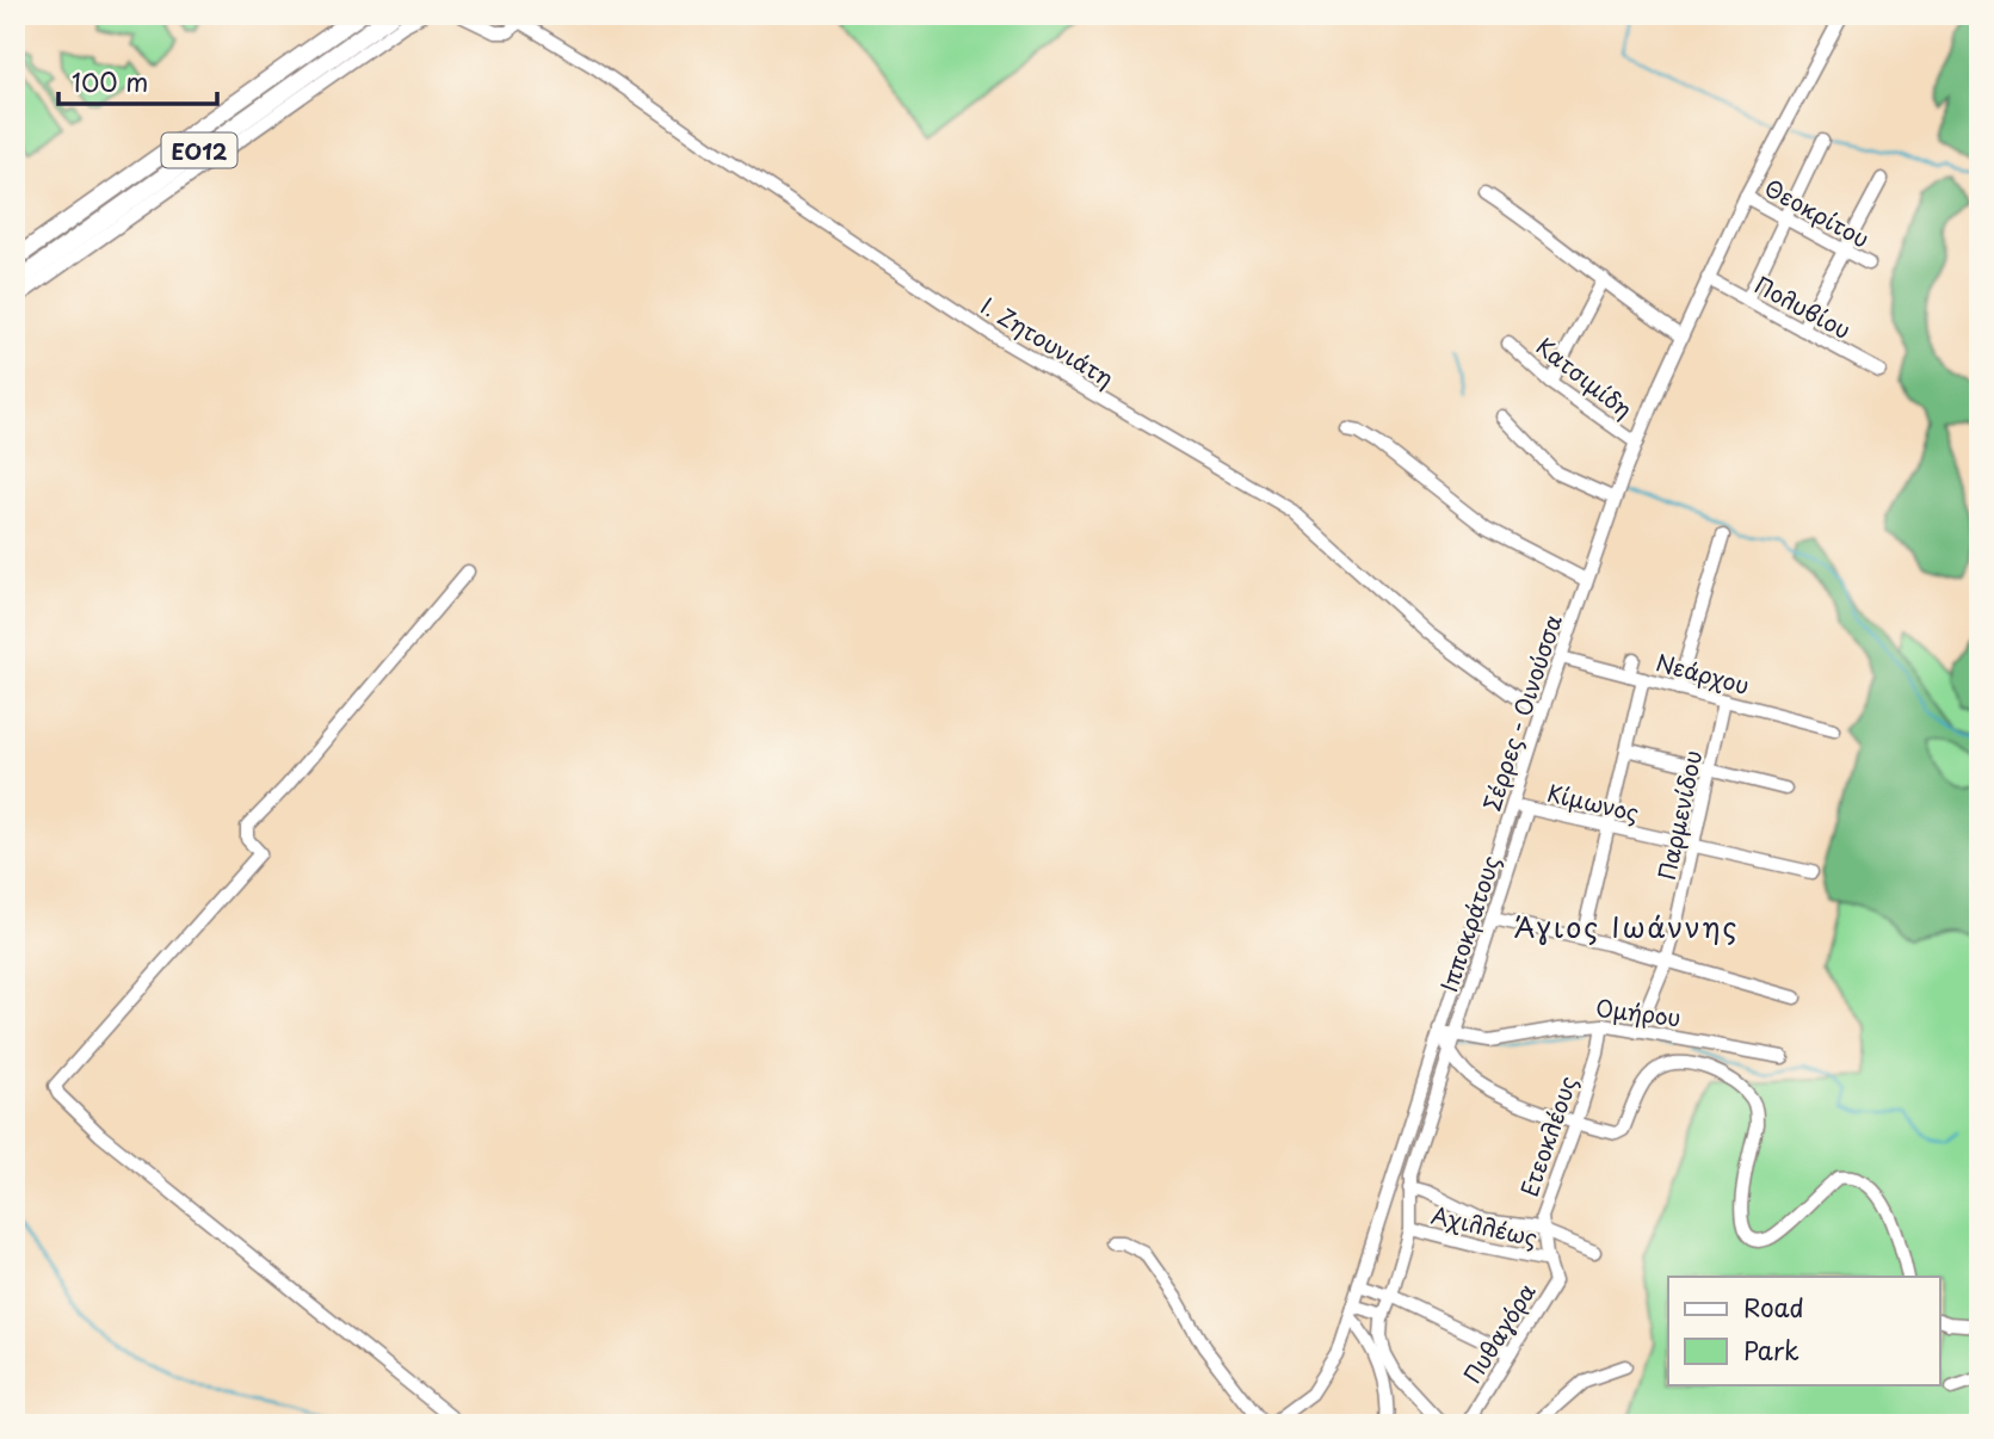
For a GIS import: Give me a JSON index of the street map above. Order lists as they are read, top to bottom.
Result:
{
  "streets": {
    "main road": ["ΕΟ12"],
    "street": [
      "Θεοκρίτου",
      "Πολυβίου",
      "Ι. Ζητουνιάτη",
      "Κατσιμίδη",
      "Νεάρχου",
      "Σέρρες - Οινούσσα",
      "Κίμωνος",
      "Παρμενίδου",
      "Ιπποκράτους",
      "Ομήρου",
      "Ετεοκλέους",
      "Αχιλλέως",
      "Πυθαγόρα"
    ]
  },
  "crossings": [
    ["Θεοκρίτου", "Σέρρες - Οινούσσα"],
    ["Πολυβίου", "Σέρρες - Οινούσσα"],
    ["Ι. Ζητουνιάτη", "Σέρρες - Οινούσσα"],
    ["Κατσιμίδη", "Σέρρες - Οινούσσα"],
    ["Νεάρχου", "Σέρρες - Οινούσσα"],
    ["Νεάρχου", "Παρμενίδου"],
    ["Σέρρες - Οινούσσα", "Κίμωνος"],
    ["Σέρρες - Οινούσσα", "Ιπποκράτους"],
    ["Σέρρες - Οινούσσα", "Ομήρου"],
    ["Κίμωνος", "Παρμενίδου"],
    ["Κίμωνος", "Ιπποκράτους"],
    ["Παρμενίδου", "Ομήρου"],
    ["Ιπποκράτους", "Ομήρου"],
    ["Ιπποκράτους", "Αχιλλέως"],
    ["Ομήρου", "Ετεοκλέους"],
    ["Ετεοκλέους", "Αχιλλέως"],
    ["Ετεοκλέους", "Πυθαγόρα"],
    ["Αχιλλέως", "Πυθαγόρα"]
  ],
  "districts": ["Άγιος Ιωάννης"],
  "legend": ["Road", "Park"],
  "scale_bar": "100 m"
}
